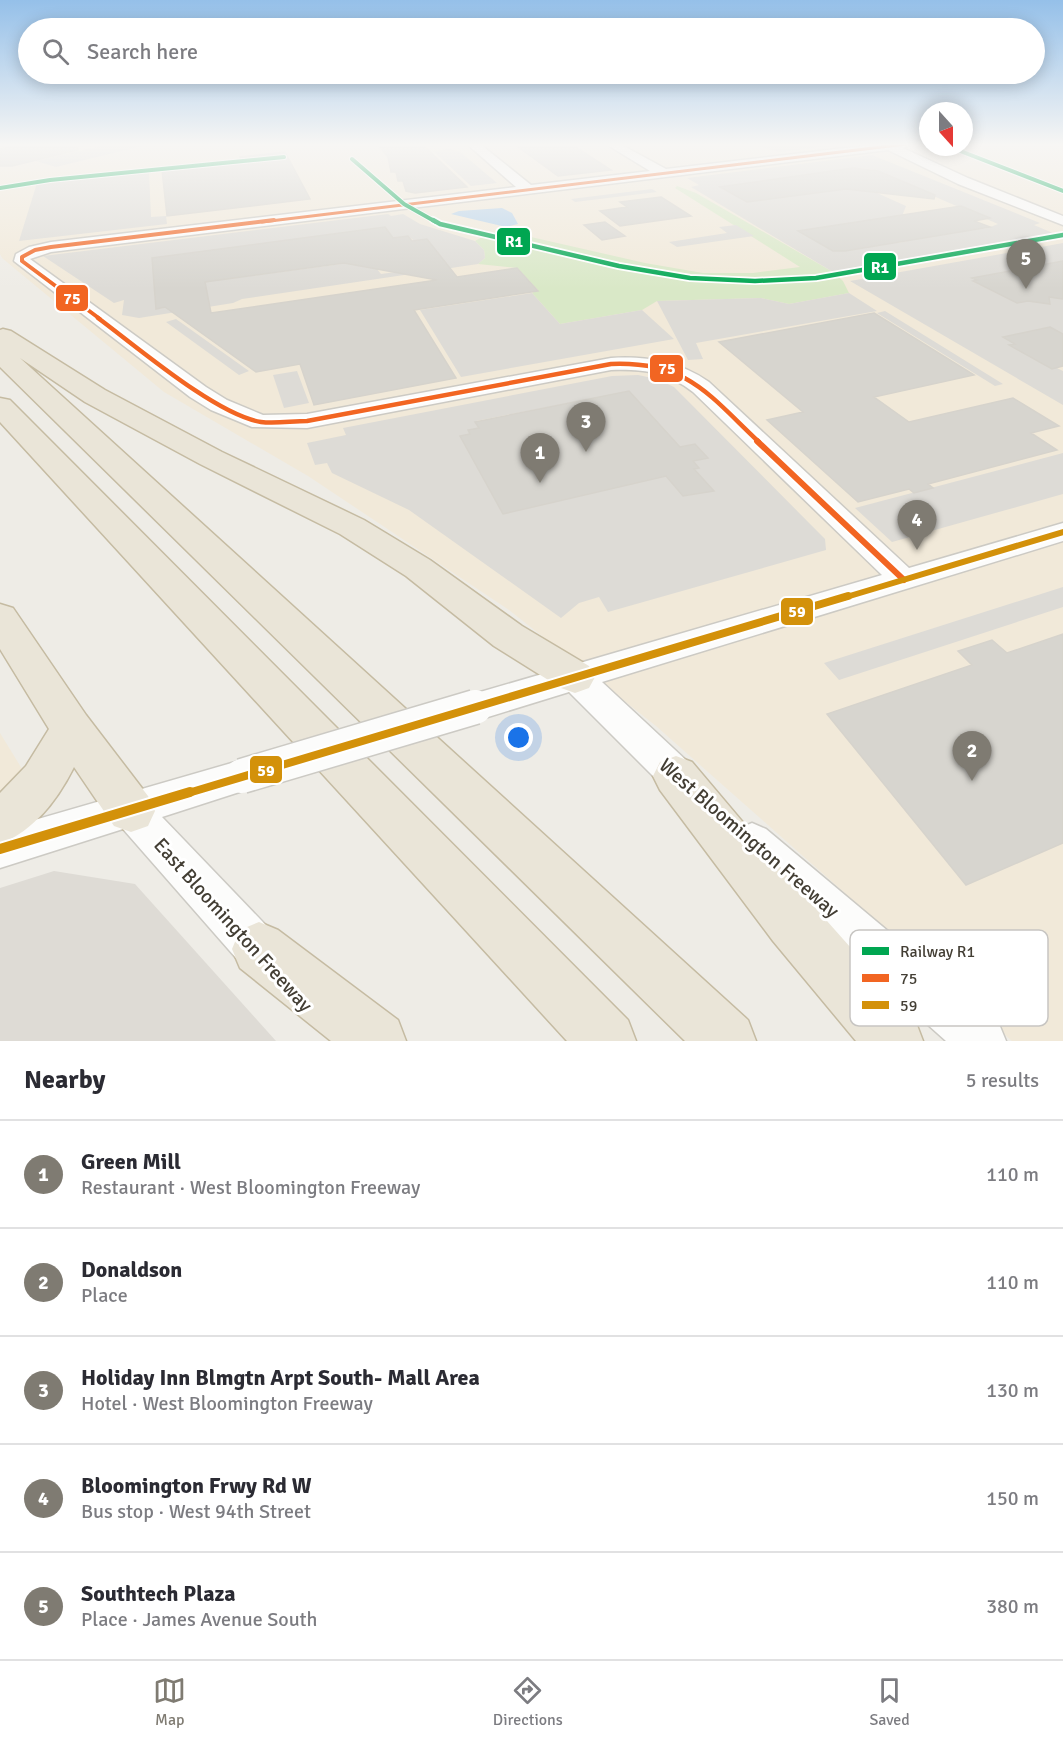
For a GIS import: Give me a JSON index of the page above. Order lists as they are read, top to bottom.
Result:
{
  "streets": {
    "street": ["West Bloomington Freeway", "East Bloomington Freeway"]
  },
  "lines": ["rail line R1", "transit line 75", "transit line 59"],
  "legend": ["Railway R1", "75", "59"],
  "north": "bottom",
  "page": {
    "search": "Search here",
    "pins": [
      "5",
      "3",
      "1",
      "4",
      "2"
    ],
    "heading": ["Nearby", "5 results"],
    "list": [
      {
        "mark": "1",
        "name": "Green Mill",
        "note": "Restaurant · West Bloomington Freeway",
        "value": "110 m"
      },
      {
        "mark": "2",
        "name": "Donaldson",
        "note": "Place",
        "value": "110 m"
      },
      {
        "mark": "3",
        "name": "Holiday Inn Blmgtn Arpt South- Mall Area",
        "note": "Hotel · West Bloomington Freeway",
        "value": "130 m"
      },
      {
        "mark": "4",
        "name": "Bloomington Frwy Rd W",
        "note": "Bus stop · West 94th Street",
        "value": "150 m"
      },
      {
        "mark": "5",
        "name": "Southtech Plaza",
        "note": "Place · James Avenue South",
        "value": "380 m"
      }
    ],
    "nav": ["Map", "Directions", "Saved"]
  }
}
